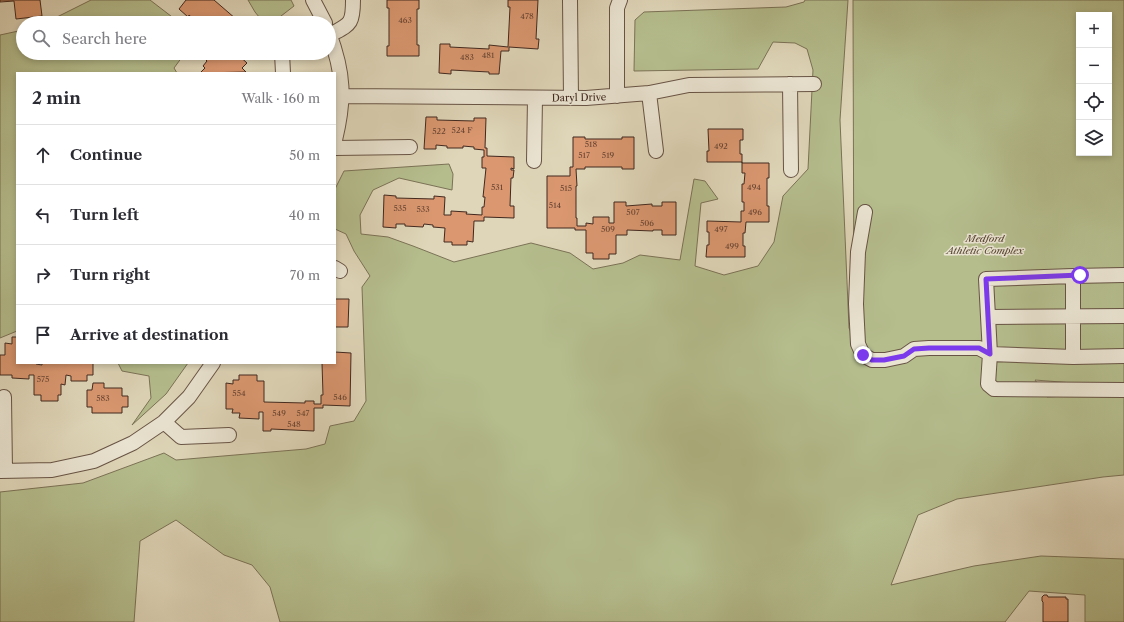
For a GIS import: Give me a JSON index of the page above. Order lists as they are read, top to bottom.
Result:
{
  "streets": {
    "street": ["Daryl Drive"]
  },
  "parks": ["Medford Athletic Complex"],
  "house_numbers": [
    "478",
    "463",
    "481",
    "483",
    "524 F",
    "522",
    "518",
    "492",
    "517",
    "519",
    "531",
    "494",
    "515",
    "514",
    "535",
    "533",
    "507",
    "496",
    "506",
    "509",
    "497",
    "499",
    "575",
    "554",
    "546",
    "583",
    "549",
    "547",
    "548"
  ],
  "page": {
    "map_buttons": ["+", "−"],
    "search": "Search here",
    "heading": ["2 min", "Walk · 160 m"],
    "list": [
      ["Continue", "50 m"],
      ["Turn left", "40 m"],
      ["Turn right", "70 m"],
      "Arrive at destination"
    ]
  }
}
